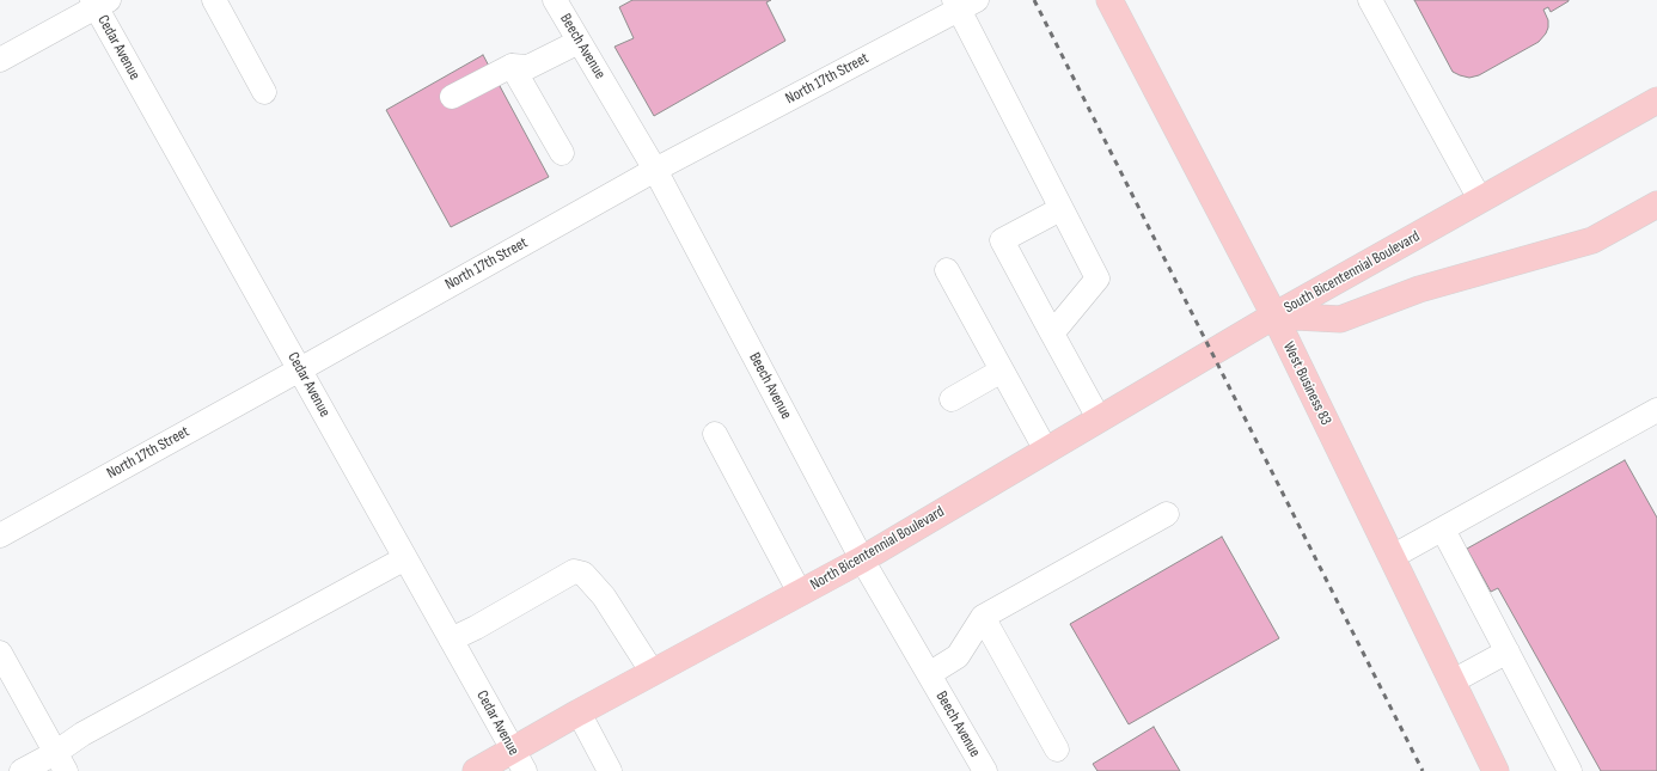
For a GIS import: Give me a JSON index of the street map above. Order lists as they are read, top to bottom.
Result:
{
  "streets": {
    "main road": ["South Bicentennial Boulevard", "West Business 83", "North Bicentennial Boulevard"],
    "street": ["Beech Avenue", "Cedar Avenue", "North 17th Street"]
  },
  "crossings": [
    ["Beech Avenue", "North 17th Street"],
    ["Beech Avenue", "North Bicentennial Boulevard"],
    ["Cedar Avenue", "North 17th Street"],
    ["Cedar Avenue", "North Bicentennial Boulevard"],
    ["South Bicentennial Boulevard", "West Business 83"],
    ["South Bicentennial Boulevard", "North Bicentennial Boulevard"],
    ["West Business 83", "North Bicentennial Boulevard"]
  ]
}
